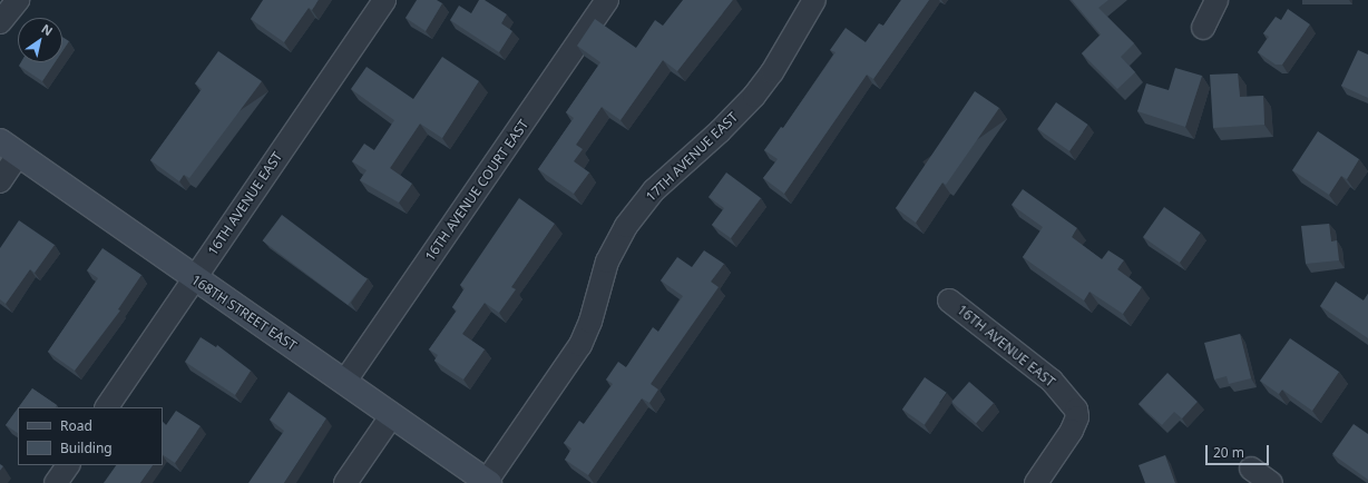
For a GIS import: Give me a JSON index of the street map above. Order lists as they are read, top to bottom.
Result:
{
  "streets": {
    "street": [
      "17TH AVENUE EAST",
      "16TH AVENUE COURT EAST",
      "16TH AVENUE EAST",
      "168TH STREET EAST"
    ]
  },
  "crossings": [
    ["17TH AVENUE EAST", "168TH STREET EAST"],
    ["16TH AVENUE COURT EAST", "168TH STREET EAST"],
    ["16TH AVENUE EAST", "168TH STREET EAST"]
  ],
  "legend": ["Road", "Building"],
  "scale_bar": "20 m",
  "north": "top right"
}
